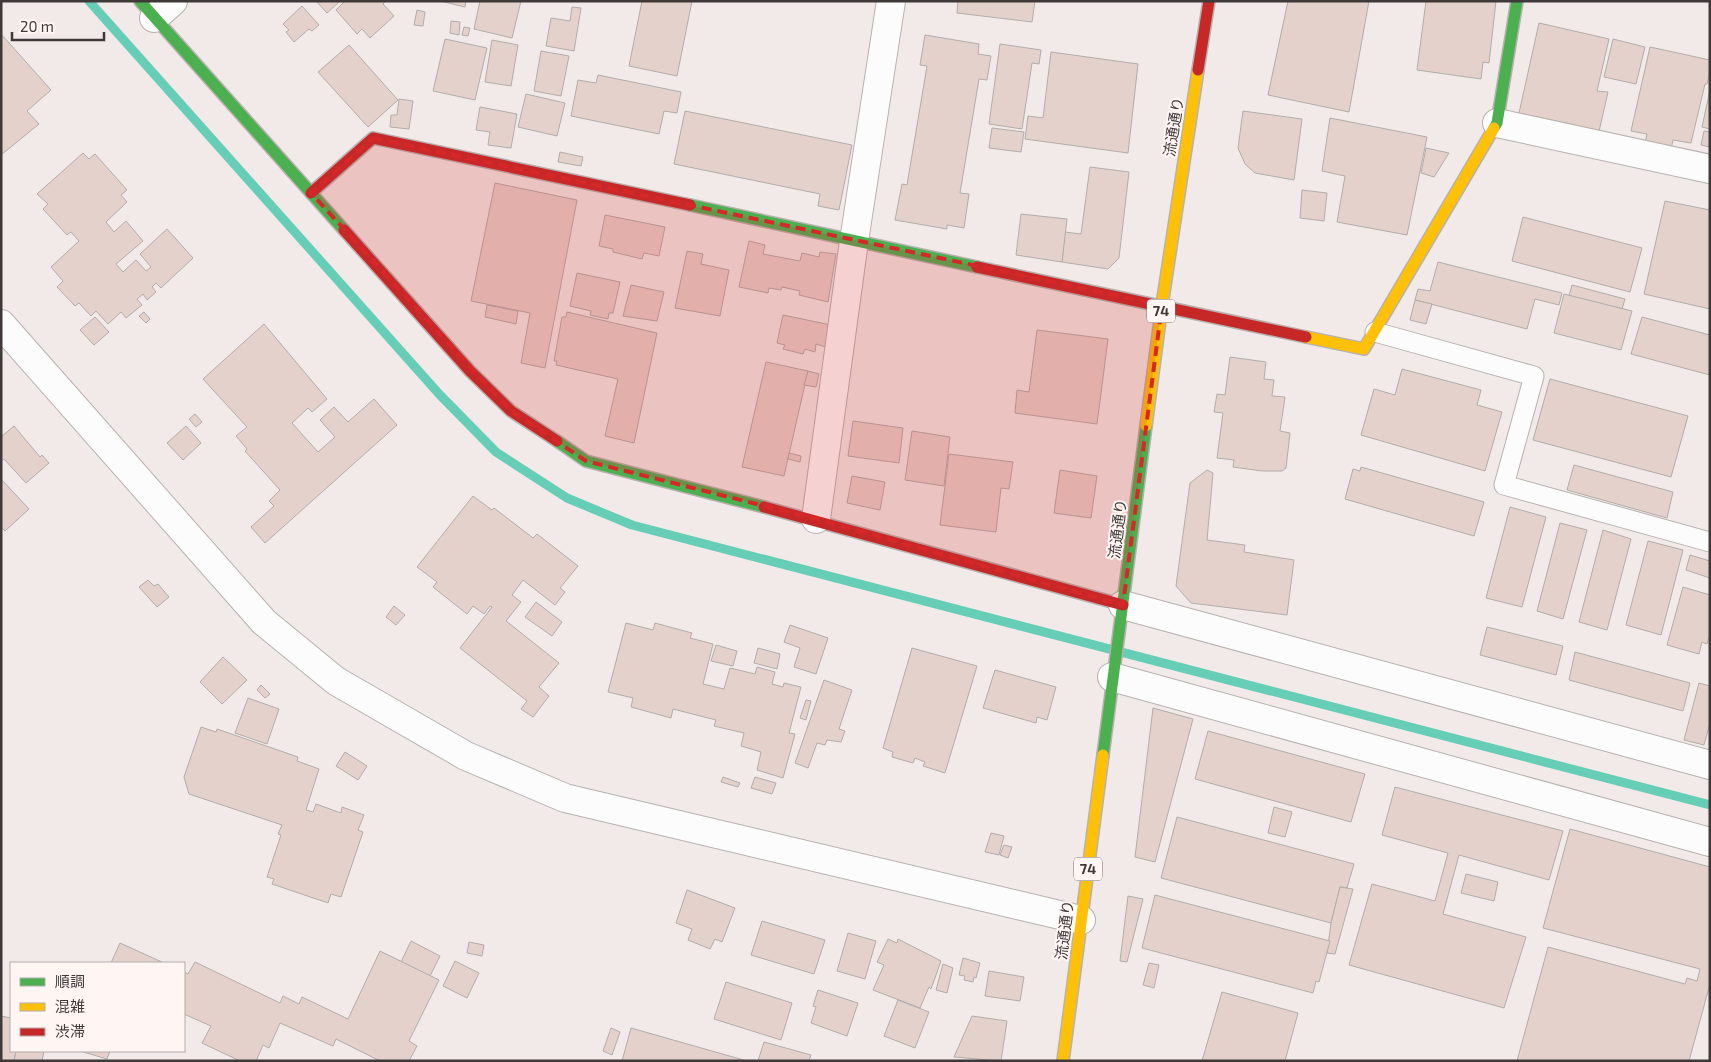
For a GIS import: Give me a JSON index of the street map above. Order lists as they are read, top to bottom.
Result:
{
  "streets": {
    "street": ["流通通り", "74"]
  },
  "legend": ["順調", "混雑", "渋滞"],
  "scale_bar": "20 m"
}
